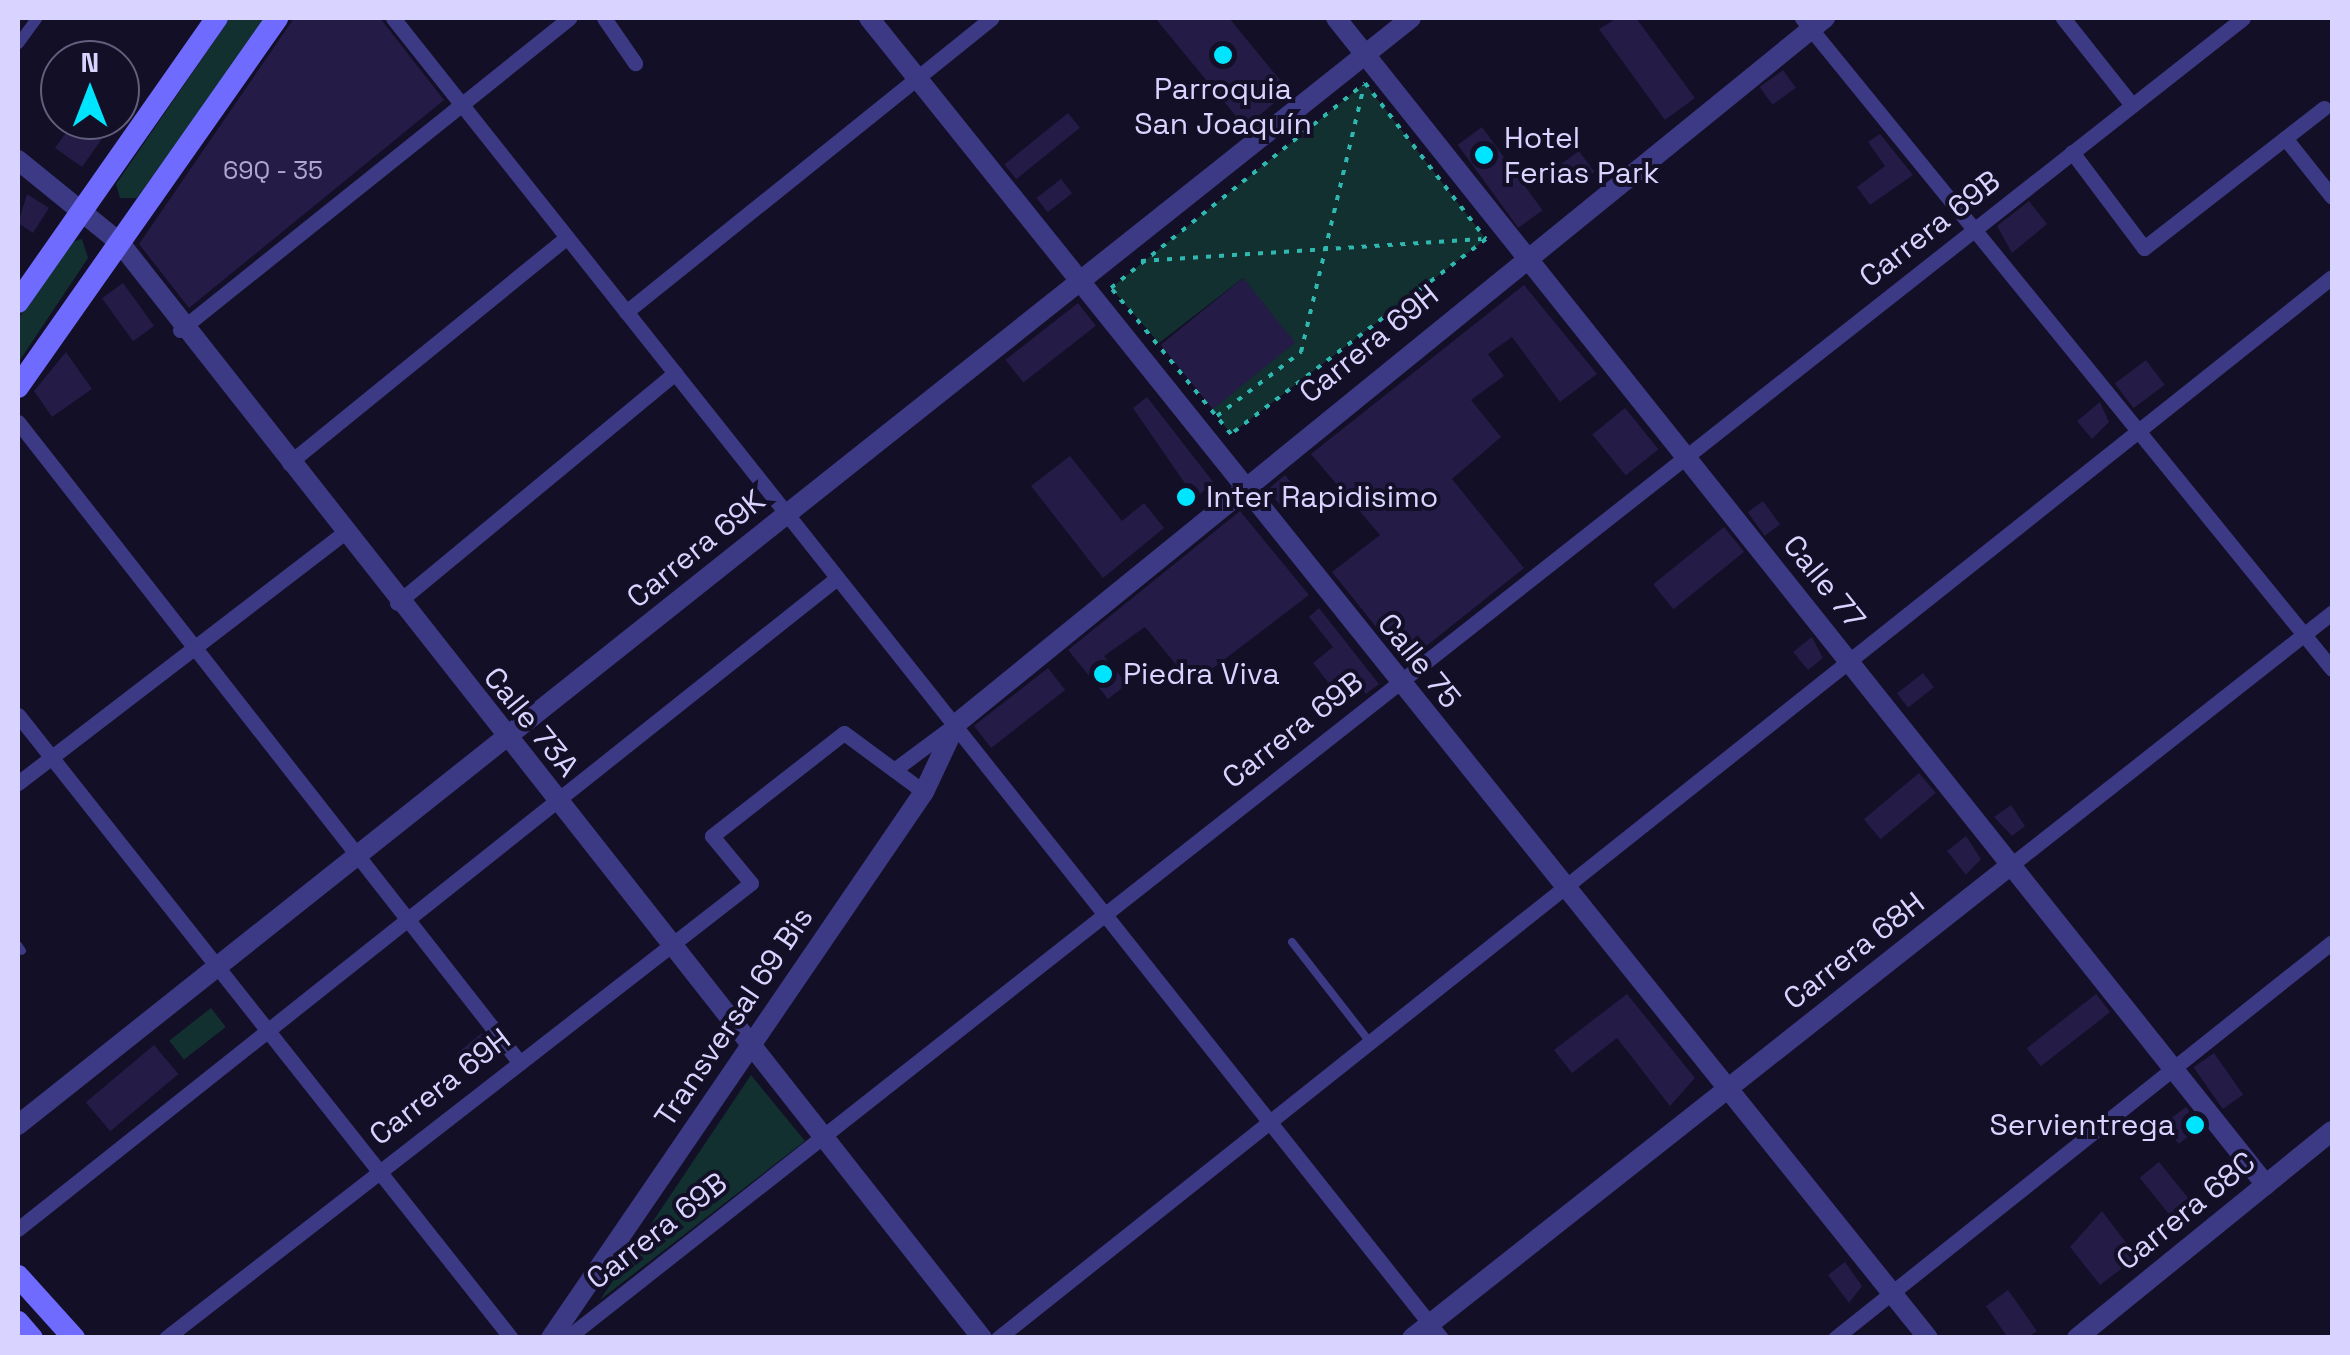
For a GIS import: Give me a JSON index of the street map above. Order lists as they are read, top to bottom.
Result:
{
  "streets": {
    "street": [
      "Carrera 69B",
      "Carrera 69H",
      "Carrera 69K",
      "Calle 77",
      "Calle 75",
      "Calle 73A",
      "Carrera 68H",
      "Transversal 69 Bis",
      "Carrera 68C"
    ]
  },
  "crossings": [
    ["Carrera 69B", "Calle 77"],
    ["Carrera 69B", "Calle 75"],
    ["Carrera 69B", "Calle 73A"],
    ["Carrera 69H", "Calle 77"],
    ["Carrera 69H", "Calle 75"],
    ["Carrera 69H", "Calle 73A"],
    ["Carrera 69H", "Transversal 69 Bis"],
    ["Carrera 69K", "Calle 77"],
    ["Carrera 69K", "Calle 75"],
    ["Carrera 69K", "Calle 73A"],
    ["Calle 77", "Carrera 68H"],
    ["Calle 77", "Carrera 68C"],
    ["Calle 75", "Carrera 68H"],
    ["Calle 73A", "Transversal 69 Bis"]
  ],
  "places": [
    "Parroquia San Joaquín",
    "Hotel Ferias Park",
    "Inter Rapidisimo",
    "Piedra Viva",
    "Servientrega"
  ],
  "house_numbers": ["69Q - 35"],
  "north": "top"
}
